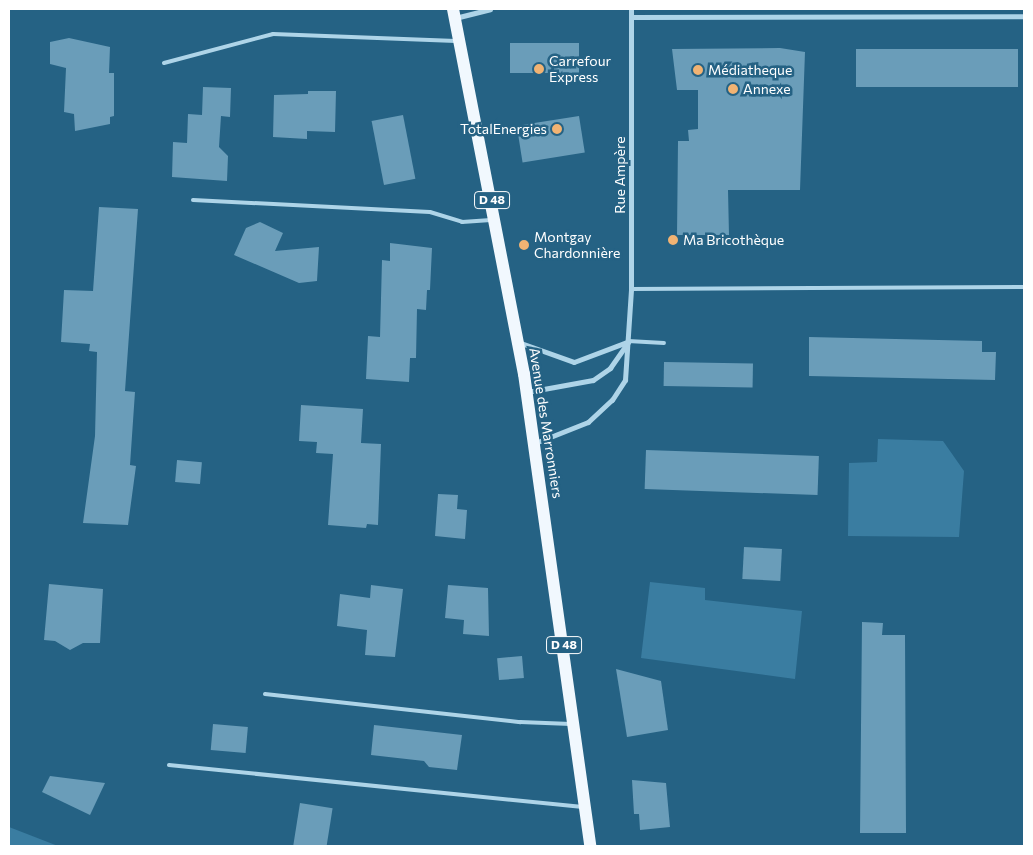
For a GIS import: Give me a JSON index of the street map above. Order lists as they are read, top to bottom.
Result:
{
  "streets": {
    "main road": ["D 48", "Avenue des Marronniers"],
    "street": ["Rue Ampère"]
  },
  "crossings": [
    ["Rue Ampère", "Avenue des Marronniers"]
  ],
  "places": [
    "Carrefour Express",
    "Médiatheque",
    "Annexe",
    "TotalEnergies",
    "Ma Bricothèque",
    "Montgay Chardonnière"
  ]
}
